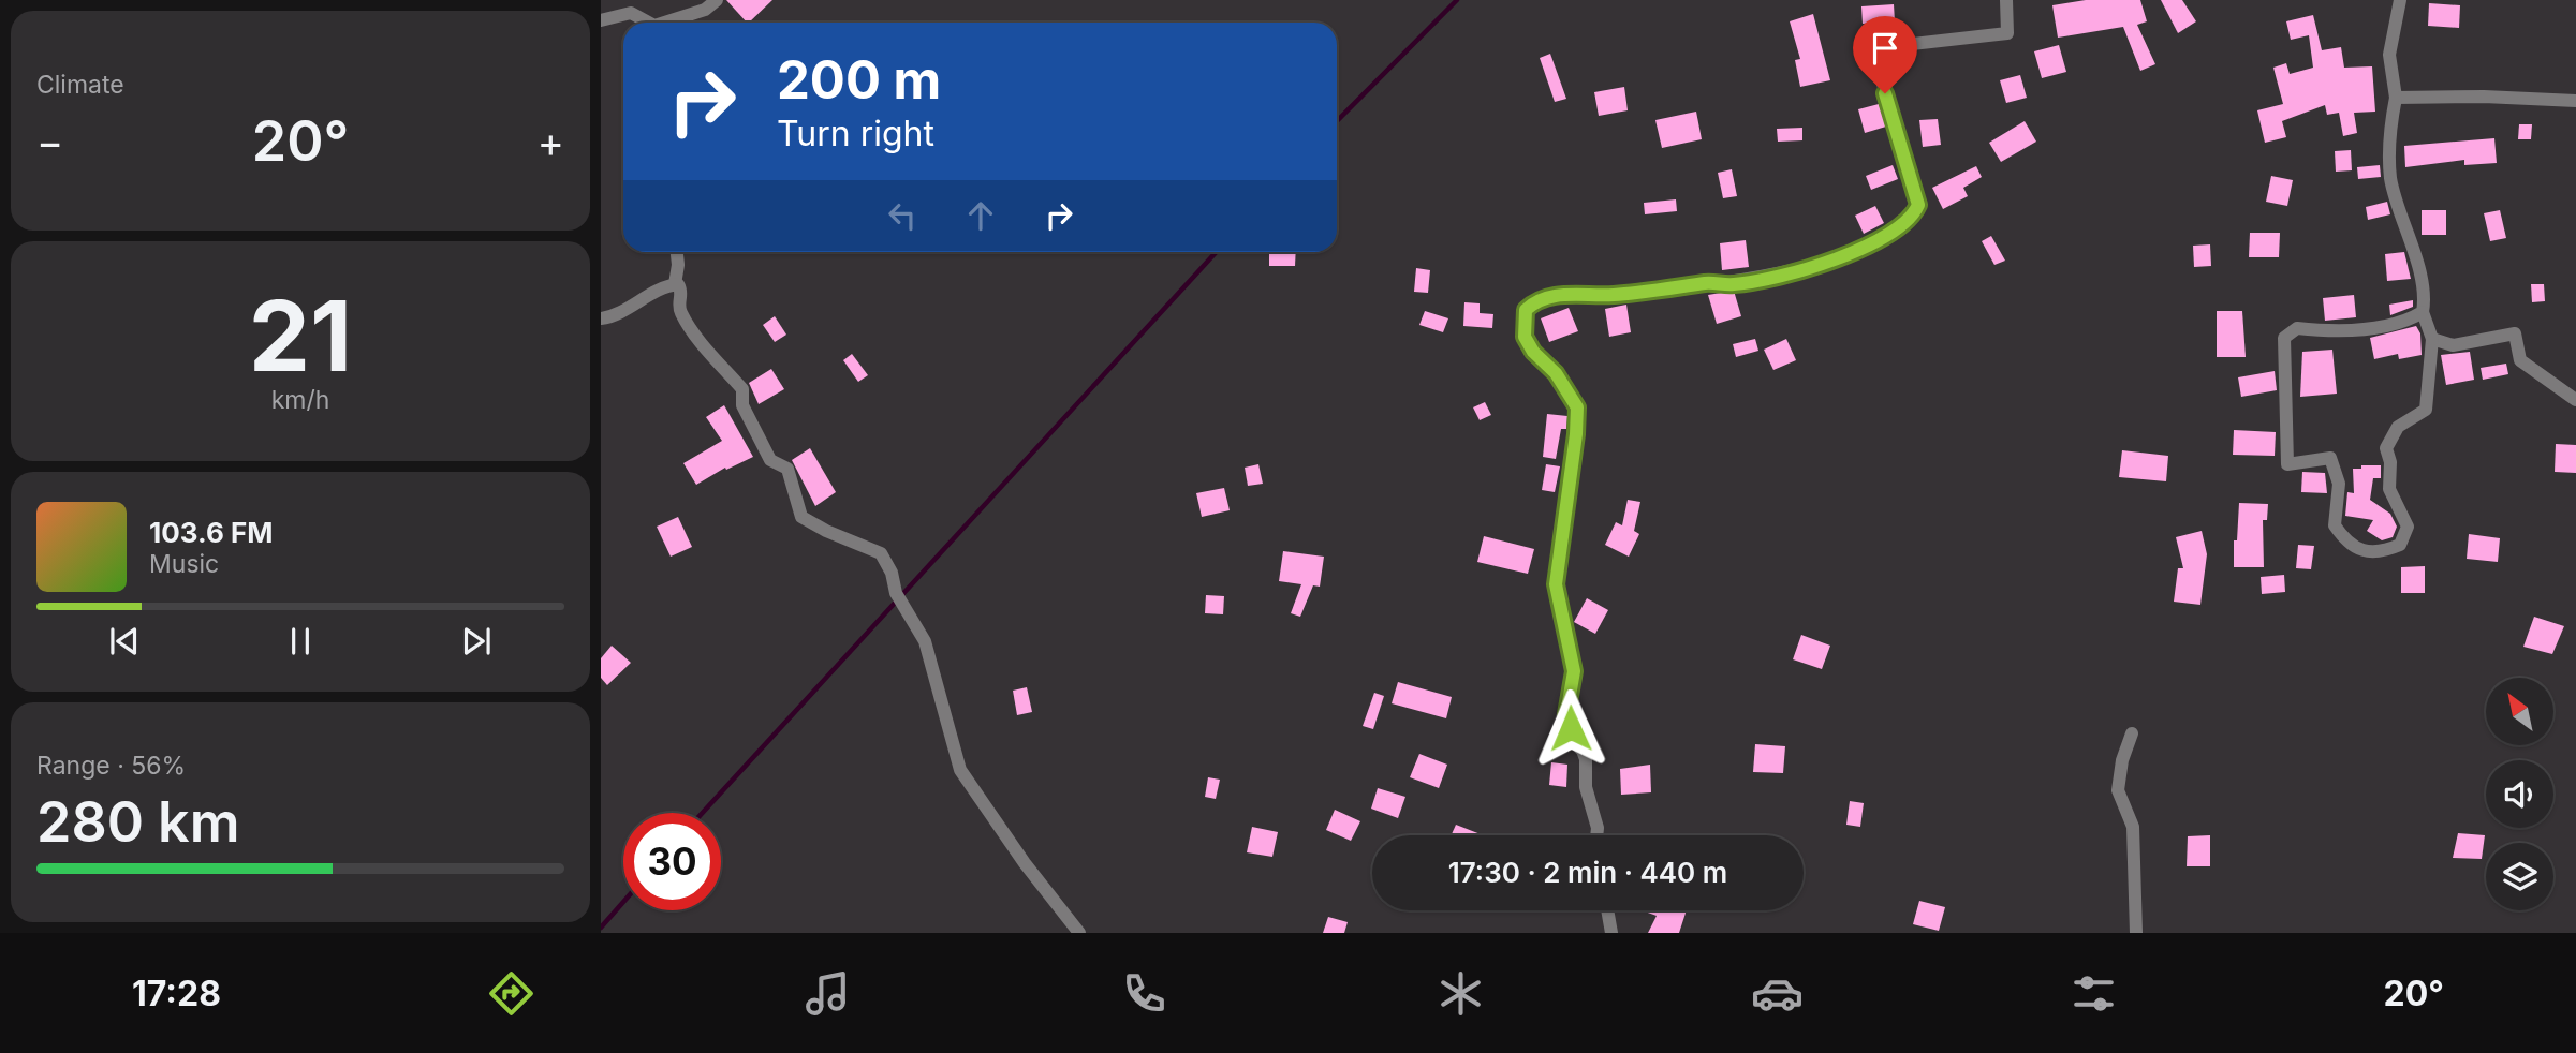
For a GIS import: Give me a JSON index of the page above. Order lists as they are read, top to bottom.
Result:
{
  "north": "top left",
  "page": {
    "tile": [
      "Climate",
      ["21", "km/h"],
      ["Range · 56%", "280 km"]
    ],
    "turn": ["200 m", "Turn right"],
    "heat": ["−", "20°", "+"],
    "song": ["103.6 FM", "Music"],
    "limit": "30",
    "trip": "17:30 · 2 min · 440 m",
    "tabs": ["17:28", "20°"]
  }
}
